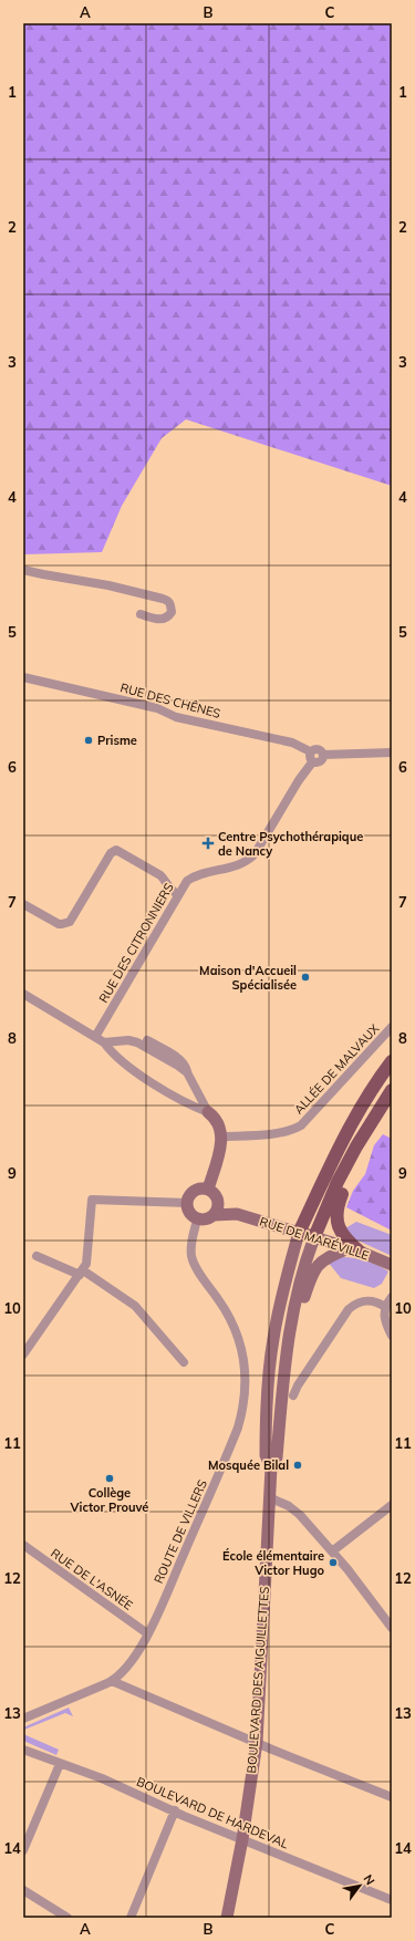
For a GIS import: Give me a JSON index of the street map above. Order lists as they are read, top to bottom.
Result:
{
  "streets": {
    "main road": ["RUE DE MARÉVILLE", "BOULEVARD DES AIGUILLETTES"],
    "street": [
      "RUE DES CHÊNES",
      "RUE DES CITRONNIERS",
      "ALLÉE DE MALVAUX",
      "ROUTE DE VILLERS",
      "RUE DE L'ASNÉE",
      "BOULEVARD DE HARDEVAL"
    ]
  },
  "crossings": [
    ["RUE DES CHÊNES", "RUE DES CITRONNIERS"],
    ["RUE DE MARÉVILLE", "ROUTE DE VILLERS"],
    ["RUE DE MARÉVILLE", "BOULEVARD DES AIGUILLETTES"],
    ["ROUTE DE VILLERS", "RUE DE L'ASNÉE"],
    ["BOULEVARD DES AIGUILLETTES", "BOULEVARD DE HARDEVAL"]
  ],
  "places": {
    "other": [
      "Prisme",
      "Maison d'Accueil Spécialisée",
      "Mosquée Bilal",
      "Collège Victor Prouvé",
      "École élémentaire Victor Hugo"
    ],
    "health": ["Centre Psychothérapique de Nancy"]
  },
  "north": "top right",
  "grid": {
    "columns": ["A", "B", "C"],
    "rows": [
      "1",
      "2",
      "3",
      "4",
      "5",
      "6",
      "7",
      "8",
      "9",
      "10",
      "11",
      "12",
      "13",
      "14"
    ]
  }
}
